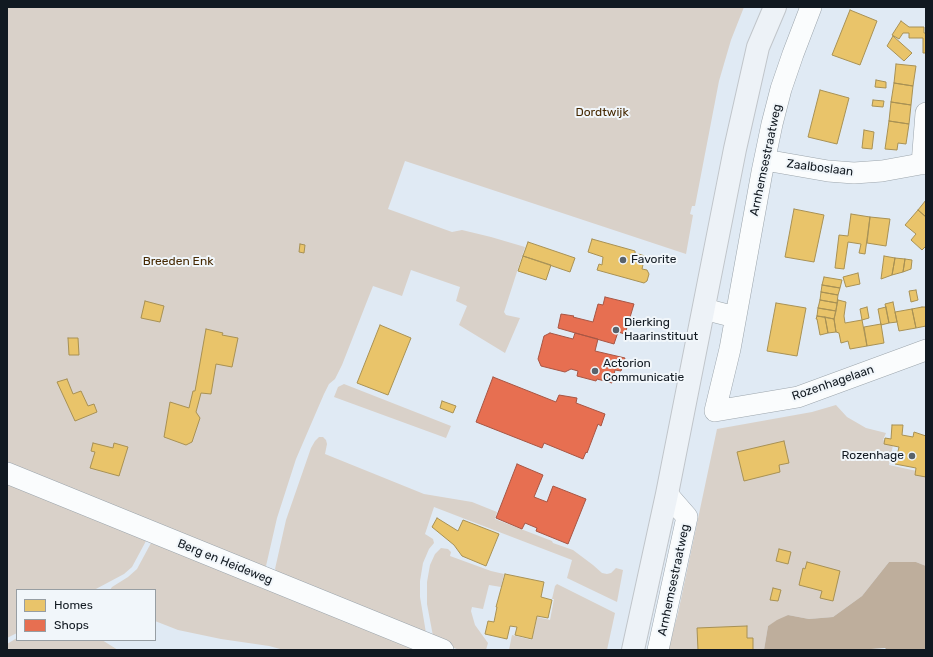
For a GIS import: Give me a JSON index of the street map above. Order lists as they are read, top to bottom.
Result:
{
  "streets": {
    "main road": ["Arnhemsestraatweg"],
    "street": ["Zaalboslaan", "Rozenhagelaan", "Berg en Heideweg"]
  },
  "crossings": [
    ["Arnhemsestraatweg", "Zaalboslaan"],
    ["Arnhemsestraatweg", "Rozenhagelaan"]
  ],
  "parks": ["Dordtwijk", "Breeden Enk"],
  "places": [
    "Favorite",
    "Dierking Haarinstituut",
    "Actorion Communicatie",
    "Rozenhage"
  ],
  "legend": ["Homes", "Shops"]
}
